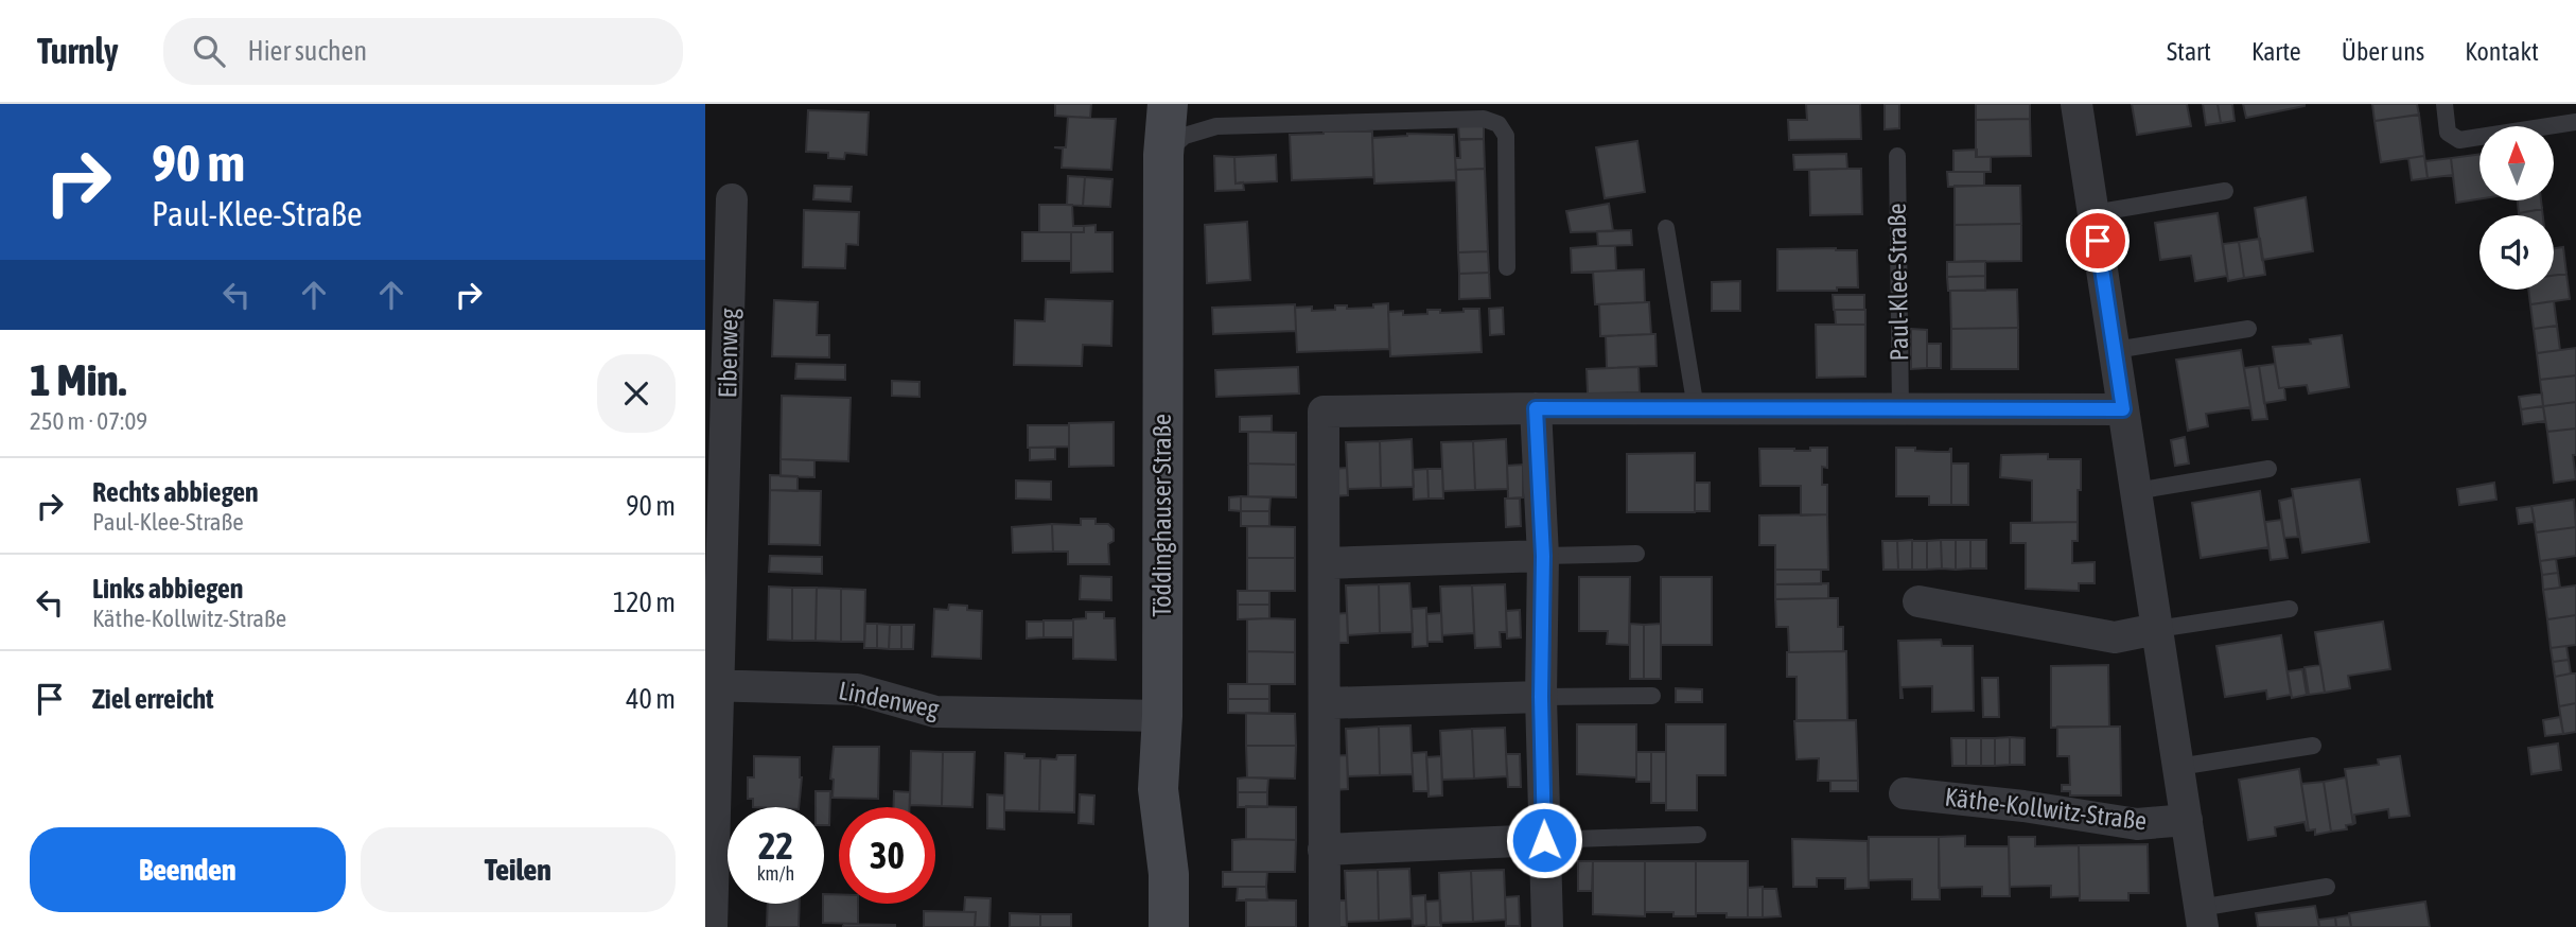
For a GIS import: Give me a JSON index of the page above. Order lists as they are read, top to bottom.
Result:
{
  "streets": {
    "street": [
      "Eibenweg",
      "Töddinghauser Straße",
      "Lindenweg",
      "Käthe-Kollwitz-Straße"
    ],
    "lane": ["Paul-Klee-Straße"]
  },
  "crossings": [
    ["Eibenweg", "Lindenweg"],
    ["Töddinghauser Straße", "Lindenweg"]
  ],
  "north": "top",
  "page": {
    "header": "Turnly",
    "search": "Hier suchen",
    "nav": [
      "Start",
      "Karte",
      "Über uns",
      "Kontakt"
    ],
    "turn": ["90 m", "Paul-Klee-Straße"],
    "heading": ["1 Min.", "250 m · 07:09"],
    "list": [
      {
        "name": "Rechts abbiegen",
        "note": "Paul-Klee-Straße",
        "value": "90 m"
      },
      {
        "name": "Links abbiegen",
        "note": "Käthe-Kollwitz-Straße",
        "value": "120 m"
      },
      {
        "name": "Ziel erreicht",
        "value": "40 m"
      }
    ],
    "speed": "22 km/h",
    "limit": "30",
    "buttons": ["Beenden", "Teilen"]
  }
}
